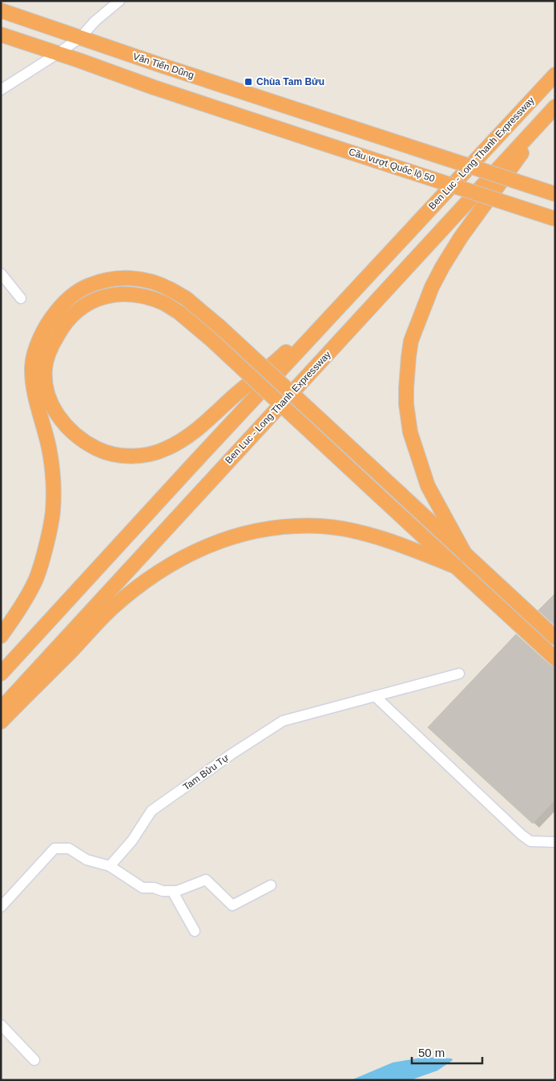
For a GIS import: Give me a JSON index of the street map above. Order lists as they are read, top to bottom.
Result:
{
  "streets": {
    "highway": ["Văn Tiến Dũng", "Ben Luc - Long Thanh Expressway", "Cầu vượt Quốc lộ 50"],
    "street": ["Tam Bửu Tự"]
  },
  "places": {
    "transit": ["Chùa Tam Bửu"]
  },
  "scale_bar": "50 m"
}
